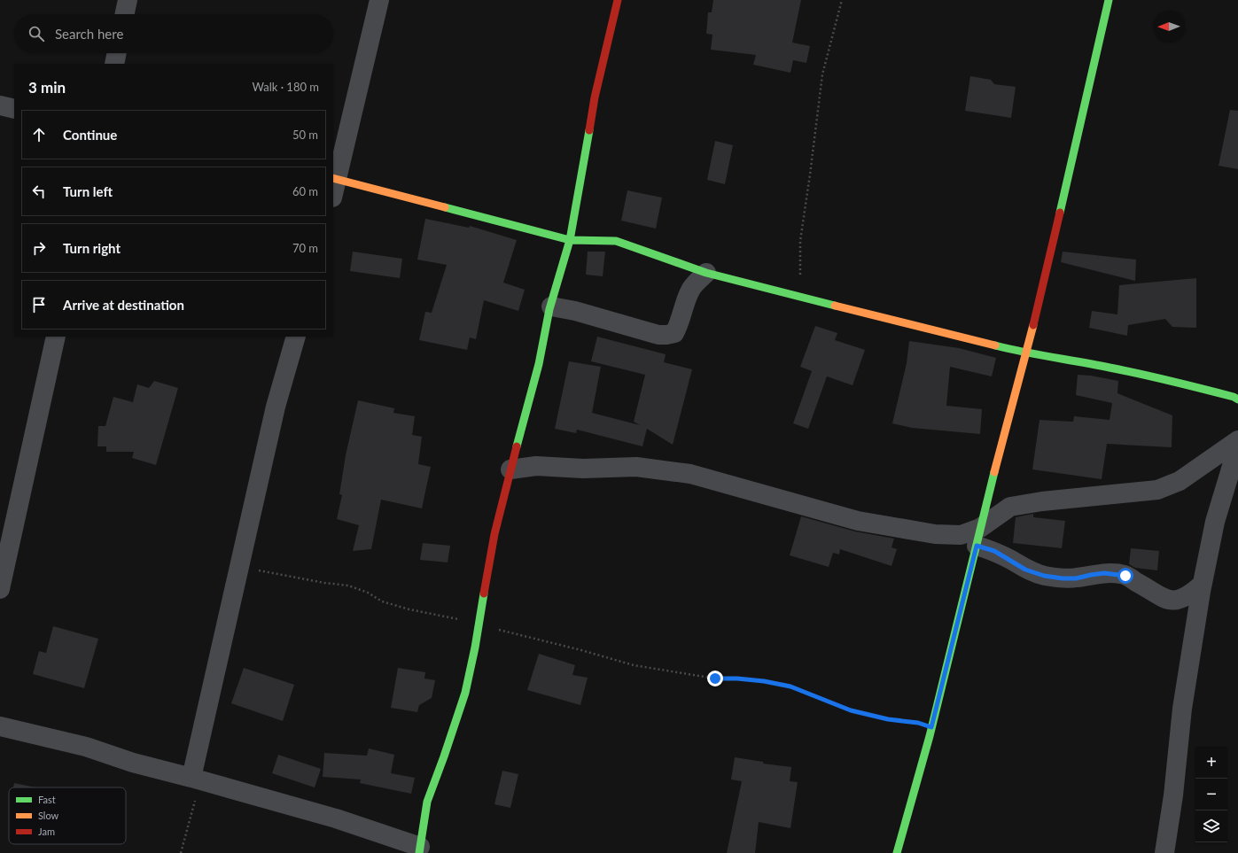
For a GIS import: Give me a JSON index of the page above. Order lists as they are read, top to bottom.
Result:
{
  "legend": ["Fast", "Slow", "Jam"],
  "north": "left",
  "page": {
    "search": "Search here",
    "heading": ["3 min", "Walk · 180 m"],
    "list": [
      ["Continue", "50 m"],
      ["Turn left", "60 m"],
      ["Turn right", "70 m"],
      "Arrive at destination"
    ],
    "map_buttons": ["+", "−"]
  }
}
